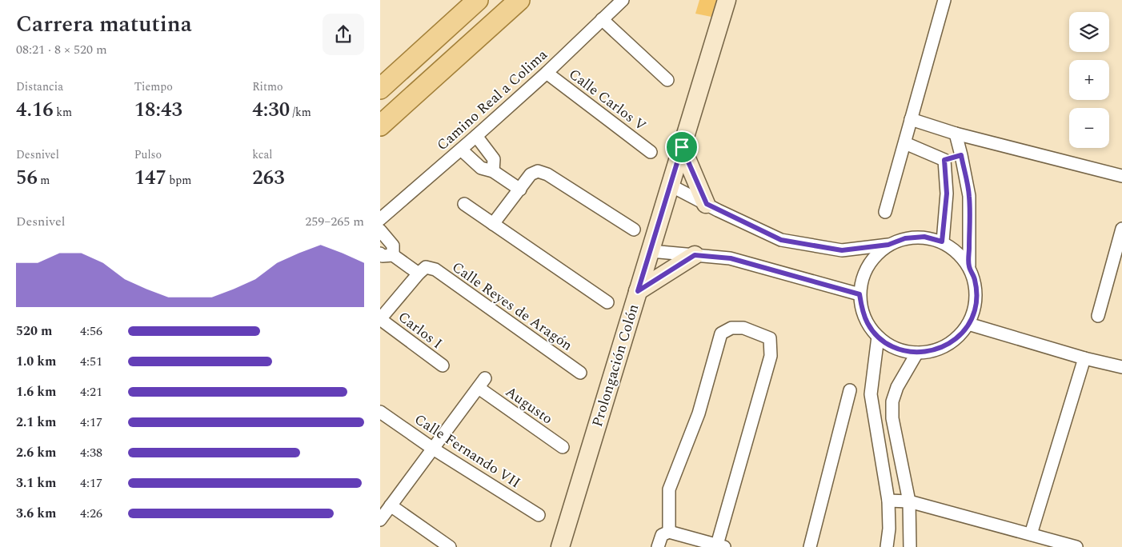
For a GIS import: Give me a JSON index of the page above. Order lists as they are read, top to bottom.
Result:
{
  "streets": {
    "street": [
      "Camino Real a Colima",
      "Calle Carlos V",
      "Calle Reyes de Aragón",
      "Carlos I",
      "Prolongación Colón",
      "Augusto",
      "Calle Fernando VII"
    ]
  },
  "crossings": [
    ["Camino Real a Colima", "Calle Carlos V"],
    ["Augusto", "Calle Fernando VII"]
  ],
  "page": {
    "heading": ["Carrera matutina", "08:21 · 8 × 520 m"],
    "map_buttons": ["+", "−"],
    "stats": [
      ["Distancia", "4.16 km"],
      ["Tiempo", "18:43"],
      ["Ritmo", "4:30 /km"],
      ["Desnivel", "56 m"],
      ["Pulso", "147 bpm"],
      ["kcal", "263"]
    ],
    "chart": ["Desnivel", "259–265 m"],
    "list": [
      {
        "name": "520 m",
        "note": "4:56"
      },
      {
        "name": "1.0 km",
        "note": "4:51"
      },
      {
        "name": "1.6 km",
        "note": "4:21"
      },
      {
        "name": "2.1 km",
        "note": "4:17"
      },
      {
        "name": "2.6 km",
        "note": "4:38"
      },
      {
        "name": "3.1 km",
        "note": "4:17"
      },
      {
        "name": "3.6 km",
        "note": "4:26"
      }
    ]
  }
}
